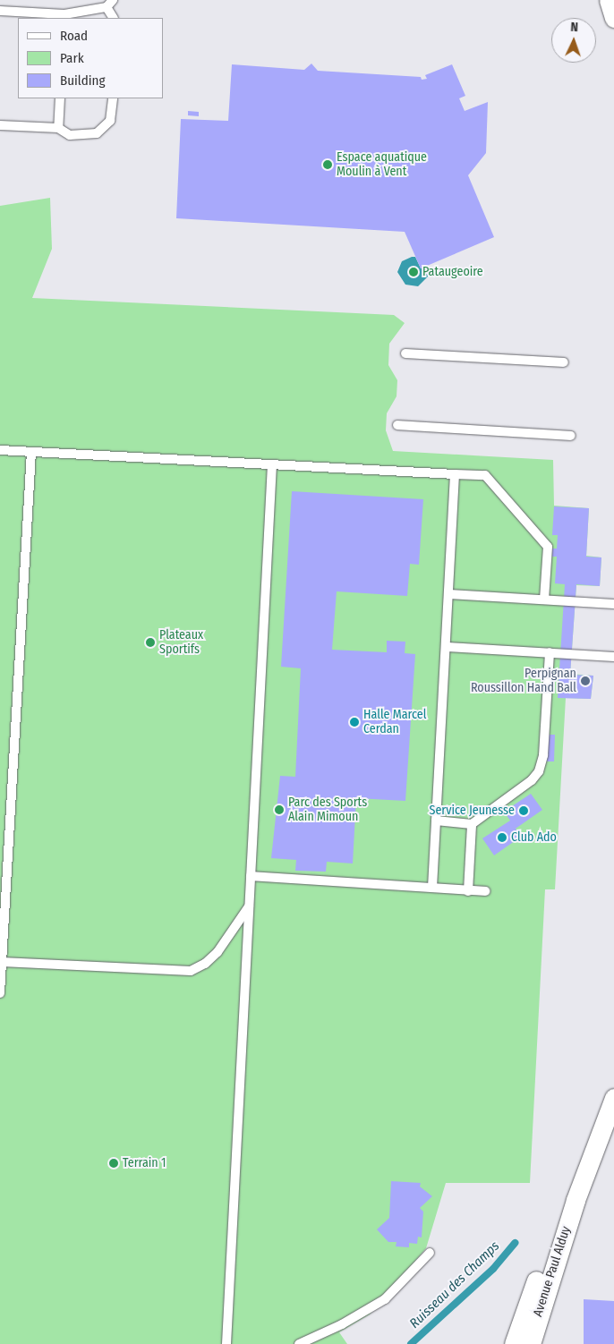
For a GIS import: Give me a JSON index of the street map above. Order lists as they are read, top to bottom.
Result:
{
  "streets": {
    "street": ["Avenue Paul Alduy"]
  },
  "water": ["Ruisseau des Champs"],
  "places": [
    "Espace aquatique Moulin à Vent",
    "Pataugeoire",
    "Plateaux Sportifs",
    "Perpignan Roussillon Hand Ball",
    "Halle Marcel Cerdan",
    "Parc des Sports Alain Mimoun",
    "Service Jeunesse",
    "Club Ado",
    "Terrain 1"
  ],
  "legend": ["Road", "Park", "Building"],
  "north": "top"
}
